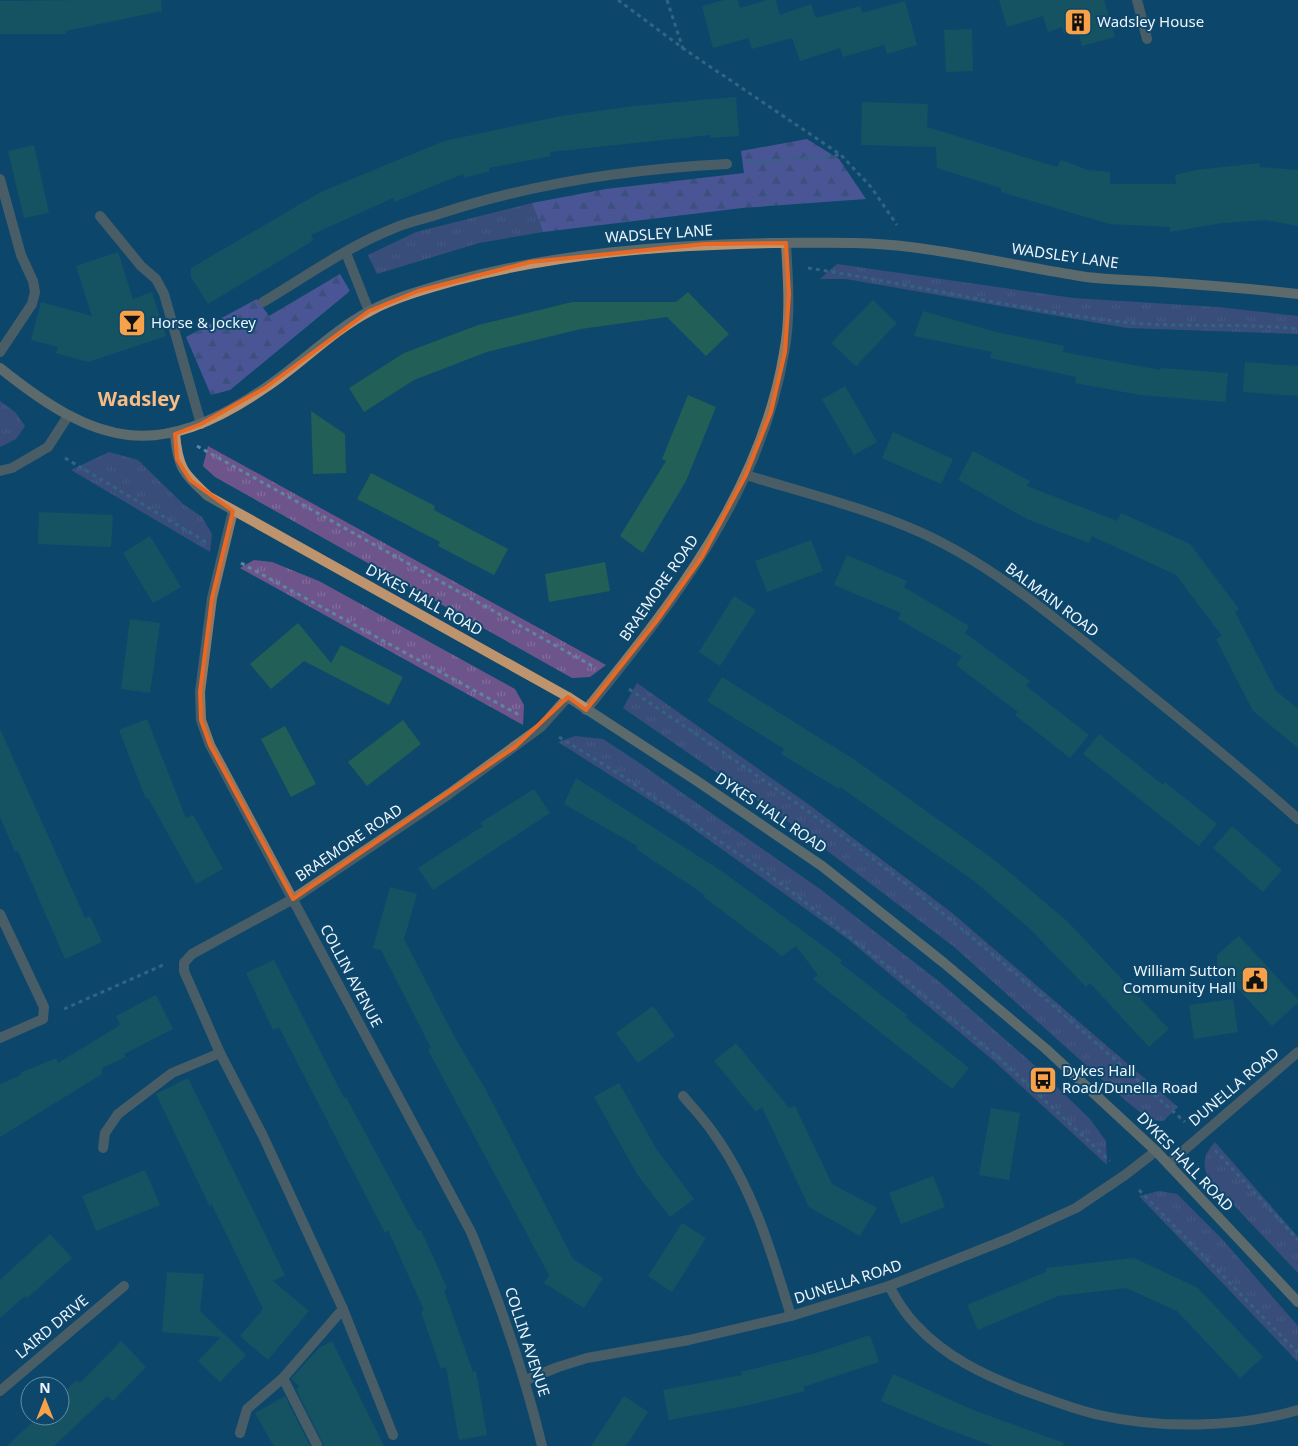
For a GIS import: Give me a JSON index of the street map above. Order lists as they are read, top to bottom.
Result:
{
  "streets": {
    "street": [
      "WADSLEY LANE",
      "BRAEMORE ROAD",
      "DYKES HALL ROAD",
      "BALMAIN ROAD",
      "COLLIN AVENUE",
      "DUNELLA ROAD",
      "LAIRD DRIVE"
    ]
  },
  "crossings": [
    ["WADSLEY LANE", "BRAEMORE ROAD"],
    ["WADSLEY LANE", "DYKES HALL ROAD"],
    ["BRAEMORE ROAD", "DYKES HALL ROAD"],
    ["BRAEMORE ROAD", "BALMAIN ROAD"],
    ["BRAEMORE ROAD", "COLLIN AVENUE"],
    ["DYKES HALL ROAD", "COLLIN AVENUE"],
    ["DYKES HALL ROAD", "DUNELLA ROAD"],
    ["COLLIN AVENUE", "DUNELLA ROAD"]
  ],
  "districts": ["Wadsley"],
  "places": {
    "building": ["Wadsley House"],
    "bar": ["Horse & Jockey"],
    "public building": ["William Sutton Community Hall"],
    "bus stop": ["Dykes Hall Road/Dunella Road"]
  },
  "north": "top"
}
